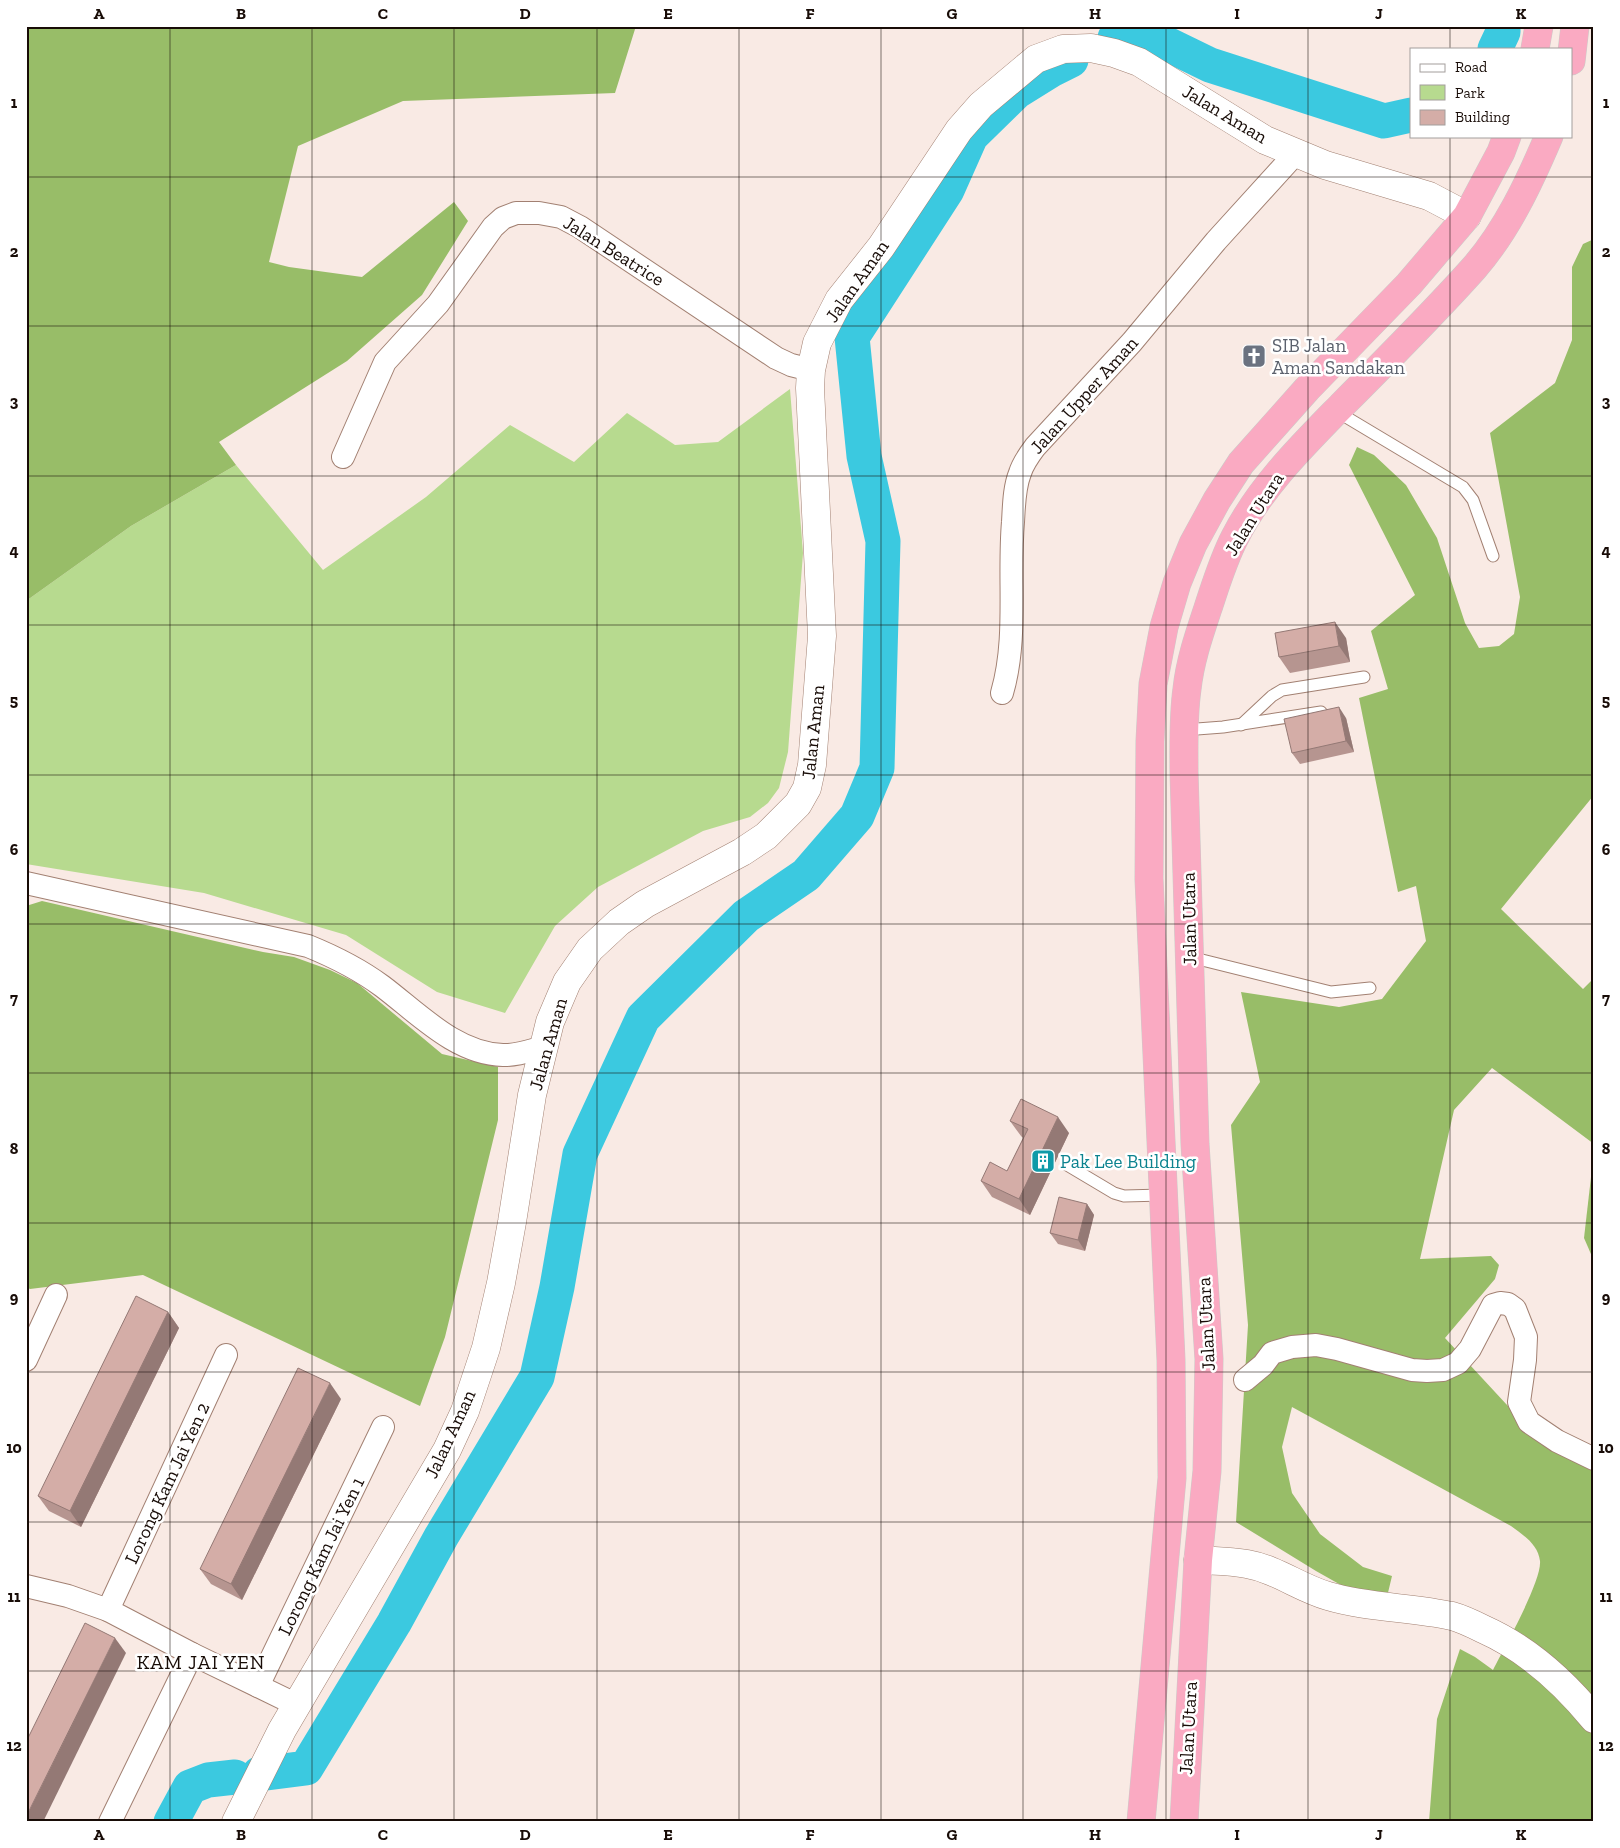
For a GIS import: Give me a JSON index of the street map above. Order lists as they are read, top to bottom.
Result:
{
  "streets": {
    "highway": ["Jalan Utara"],
    "street": [
      "Jalan Aman",
      "Jalan Beatrice",
      "Jalan Upper Aman",
      "Lorong Kam Jai Yen 2",
      "Lorong Kam Jai Yen 1"
    ]
  },
  "crossings": [
    ["Jalan Aman", "Jalan Beatrice"],
    ["Jalan Aman", "Jalan Upper Aman"],
    ["Jalan Aman", "Jalan Utara"]
  ],
  "districts": ["KAM JAI YEN"],
  "places": {
    "church": ["SIB Jalan Aman Sandakan"],
    "building": ["Pak Lee Building"]
  },
  "legend": ["Road", "Park", "Building"],
  "grid": {
    "columns": [
      "A",
      "B",
      "C",
      "D",
      "E",
      "F",
      "G",
      "H",
      "I",
      "J",
      "K"
    ],
    "rows": [
      "1",
      "2",
      "3",
      "4",
      "5",
      "6",
      "7",
      "8",
      "9",
      "10",
      "11",
      "12"
    ]
  }
}
